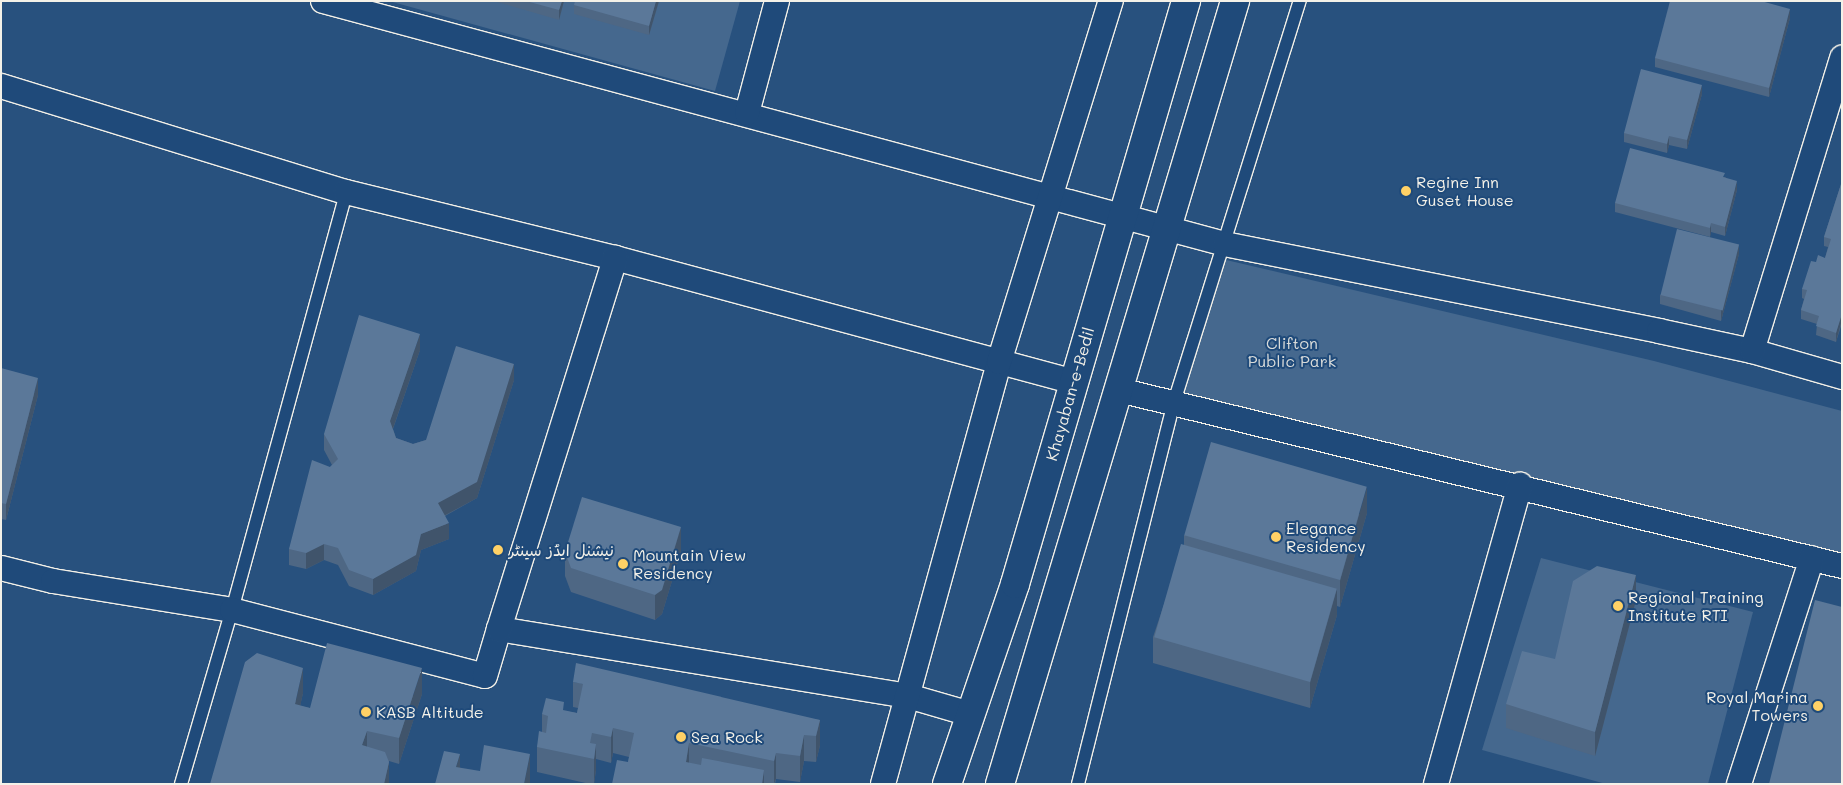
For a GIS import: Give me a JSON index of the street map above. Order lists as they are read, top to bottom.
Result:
{
  "streets": {
    "main road": ["Khayaban-e-Bedil"]
  },
  "parks": ["Clifton Public Park"],
  "places": [
    "Regine Inn Guset House",
    "Elegance Residency",
    "نیشنل ایڈز سینٹر",
    "Mountain View Residency",
    "Regional Training Institute RTI",
    "Royal Marina Towers",
    "KASB Altitude",
    "Sea Rock"
  ]
}
